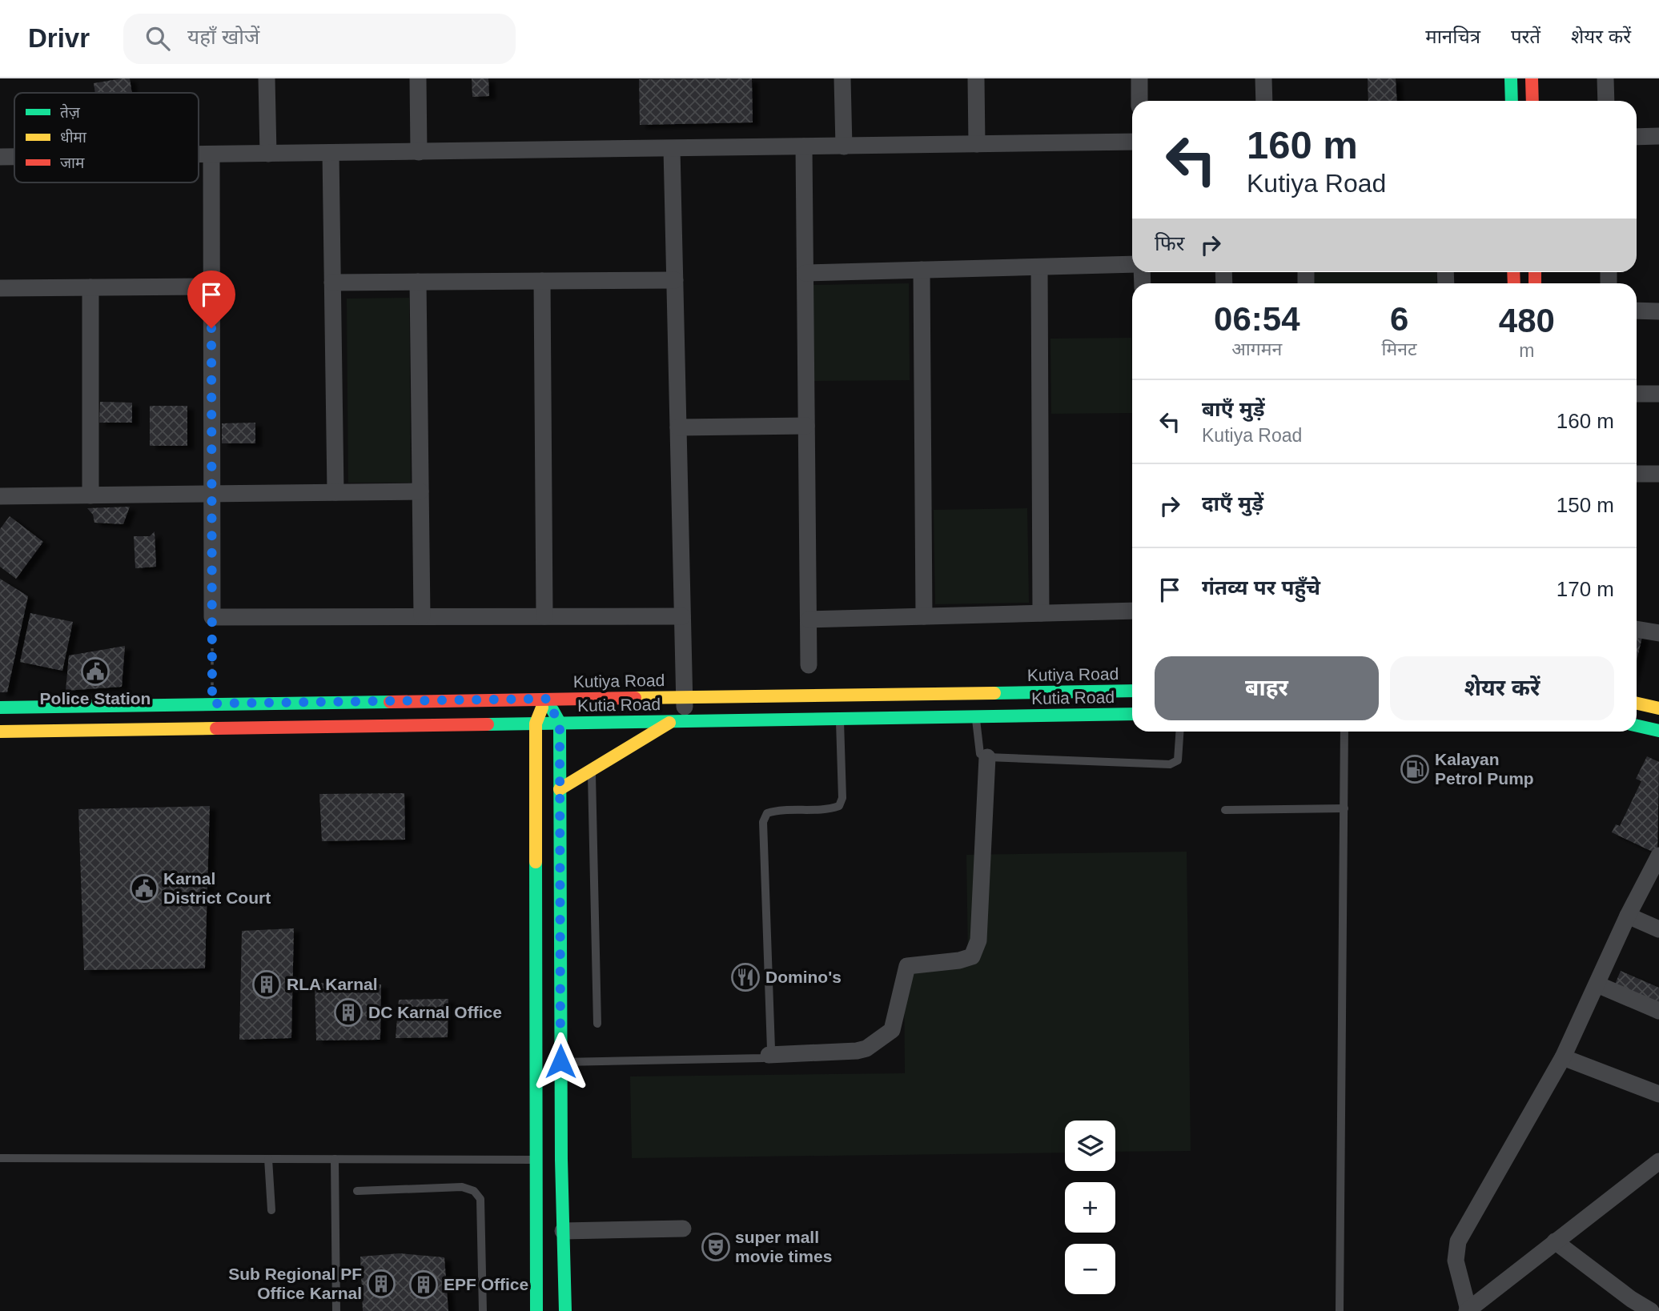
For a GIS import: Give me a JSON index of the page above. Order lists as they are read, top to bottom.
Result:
{
  "streets": {
    "street": ["Kutiya Road", "Kutia Road"]
  },
  "places": {
    "public building": ["Police Station", "Karnal District Court"],
    "fuel station": ["Kalayan Petrol Pump"],
    "restaurant": ["Domino's"],
    "building": [
      "RLA Karnal",
      "DC Karnal Office",
      "Sub Regional PF Office Karnal",
      "EPF Office"
    ],
    "theatre": ["super mall movie times"]
  },
  "legend": ["तेज़", "धीमा", "जाम"],
  "page": {
    "header": "Drivr",
    "search": "यहाँ खोजें",
    "nav": ["मानचित्र", "परतें", "शेयर करें"],
    "turn": ["160 m", "Kutiya Road"],
    "then": "फिर",
    "eta": [
      "06:54",
      "आगमन",
      "6",
      "मिनट",
      "480",
      "m"
    ],
    "list": [
      {
        "name": "बाएँ मुड़ें",
        "note": "Kutiya Road",
        "value": "160 m"
      },
      {
        "name": "दाएँ मुड़ें",
        "value": "150 m"
      },
      {
        "name": "गंतव्य पर पहुँचे",
        "value": "170 m"
      }
    ],
    "buttons": ["बाहर", "शेयर करें"],
    "map_buttons": ["+", "−"]
  }
}
